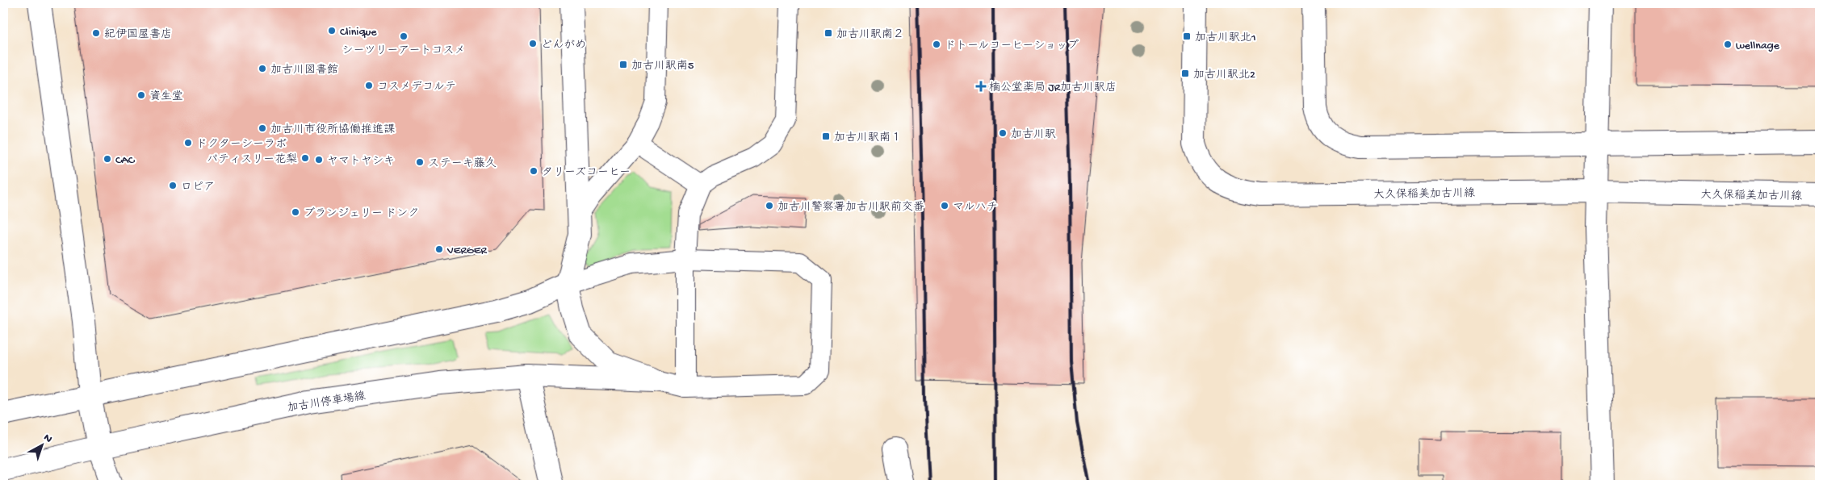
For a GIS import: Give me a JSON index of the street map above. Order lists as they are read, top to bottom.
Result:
{
  "streets": {
    "main road": ["大久保稲美加古川線", "加古川停車場線"]
  },
  "places": {
    "other": [
      "Clinique",
      "紀伊国屋書店",
      "シーツリーアートコスメ",
      "どんがめ",
      "ドトールコーヒーショップ",
      "wellnage",
      "加古川図書館",
      "コスメデコルテ",
      "資生堂",
      "加古川市役所協働推進課",
      "加古川駅",
      "ドクターシーラボ",
      "パティスリー花梨",
      "CAC",
      "ヤマトヤシキ",
      "ステーキ藤久",
      "タリーズコーヒー",
      "ロピア",
      "加古川警察署加古川駅前交番",
      "マルハチ",
      "ブランジェリー ドンク",
      "VERGER"
    ],
    "transit": [
      "加古川駅南２",
      "加古川駅北1",
      "加古川駅南5",
      "加古川駅北2",
      "加古川駅南１"
    ],
    "health": ["楠公堂薬局 JR加古川駅店"]
  },
  "north": "top right"
}
